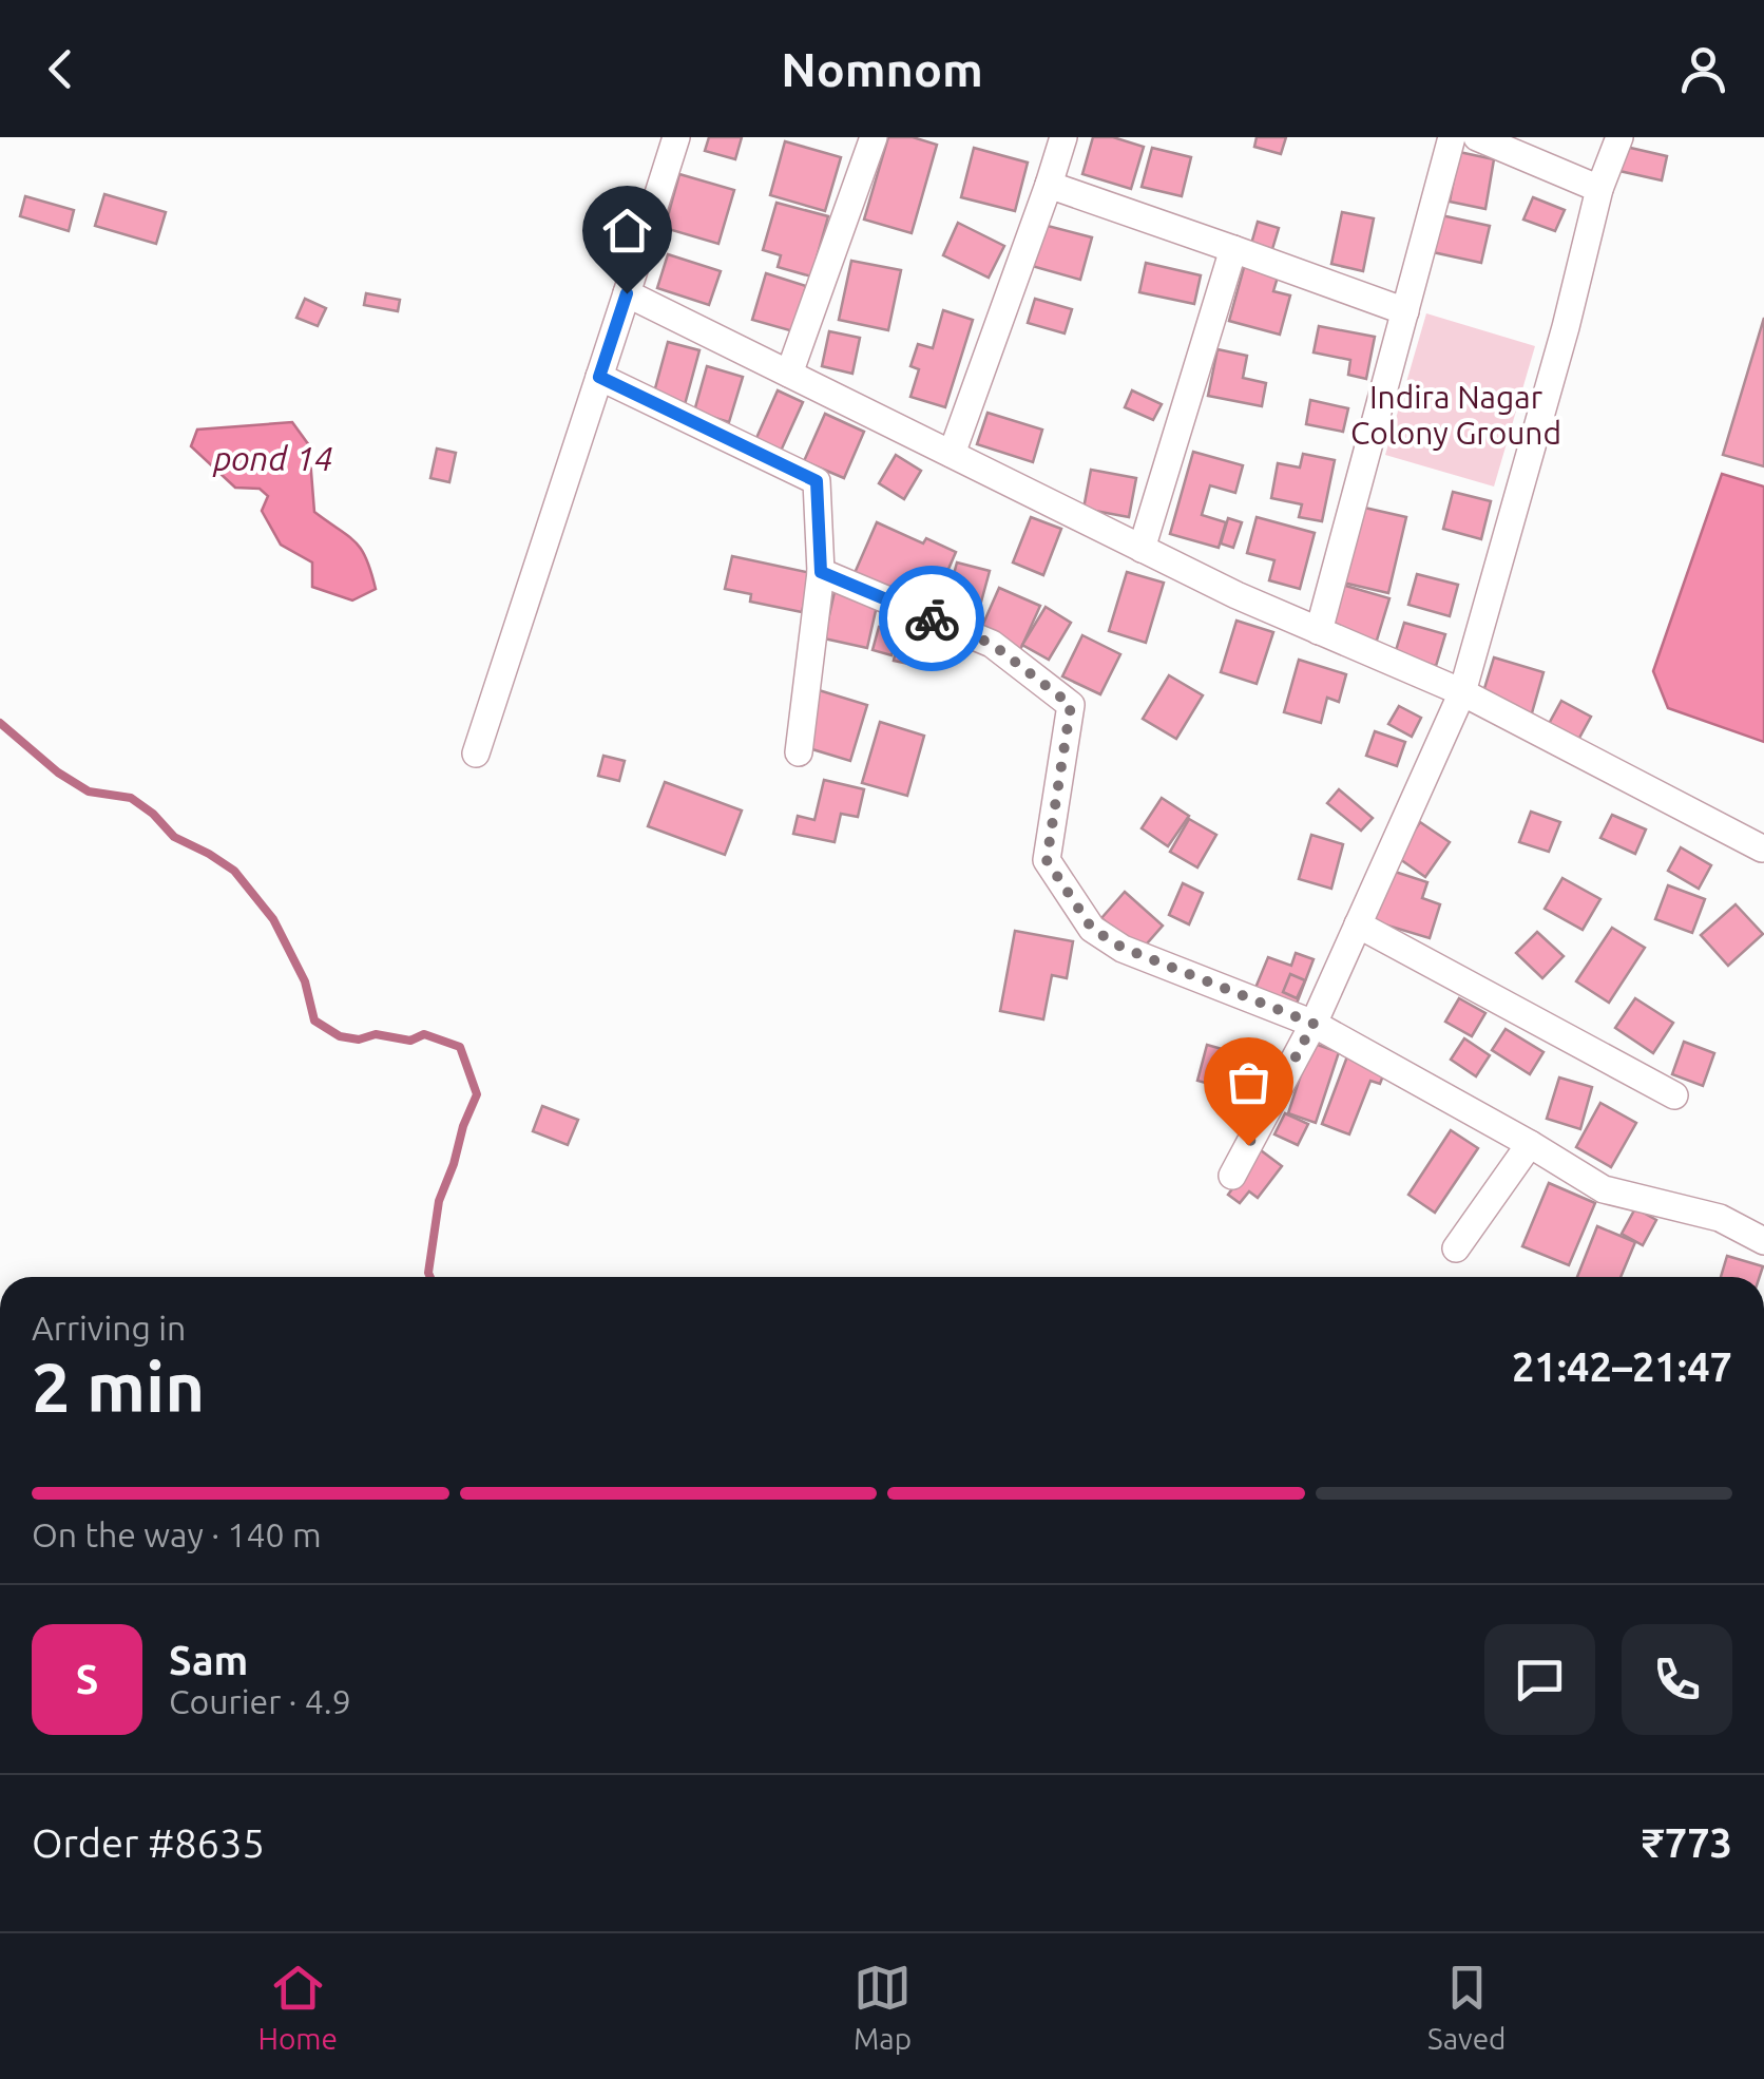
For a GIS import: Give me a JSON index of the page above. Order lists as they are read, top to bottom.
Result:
{
  "water": ["pond 14"],
  "parks": ["Indira Nagar Colony Ground"],
  "page": {
    "header": "Nomnom",
    "heading": ["2 min", "Arriving in", "21:42–21:47"],
    "panel": [
      "Sam",
      "Courier · 4.9",
      "Order #8635",
      "₹773"
    ],
    "bar": "On the way · 140 m",
    "round": "S",
    "tabs": ["Home", "Map", "Saved"]
  }
}
